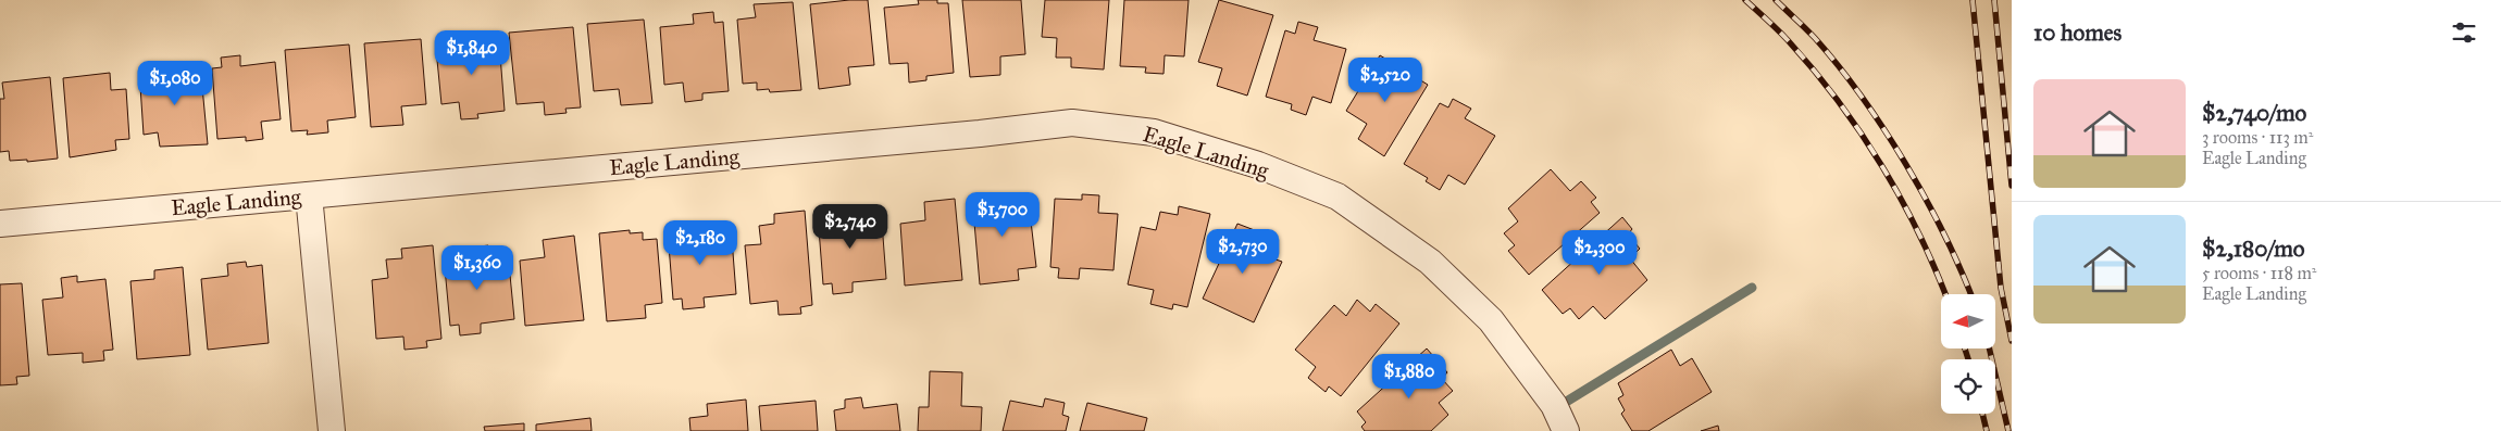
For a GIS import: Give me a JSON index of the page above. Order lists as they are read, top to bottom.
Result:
{
  "streets": {
    "street": ["Eagle Landing"]
  },
  "north": "left",
  "page": {
    "heading": "10 homes",
    "price": [
      "$1,840",
      "$2,520",
      "$1,080",
      "$1,700",
      "$2,740",
      "$2,180",
      "$2,730",
      "$2,300",
      "$1,360",
      "$1,880"
    ],
    "list": [
      {
        "name": "$2,740/mo",
        "note": "3 rooms · 113 m² · Eagle Landing"
      },
      {
        "name": "$2,180/mo",
        "note": "5 rooms · 118 m² · Eagle Landing"
      }
    ]
  }
}
